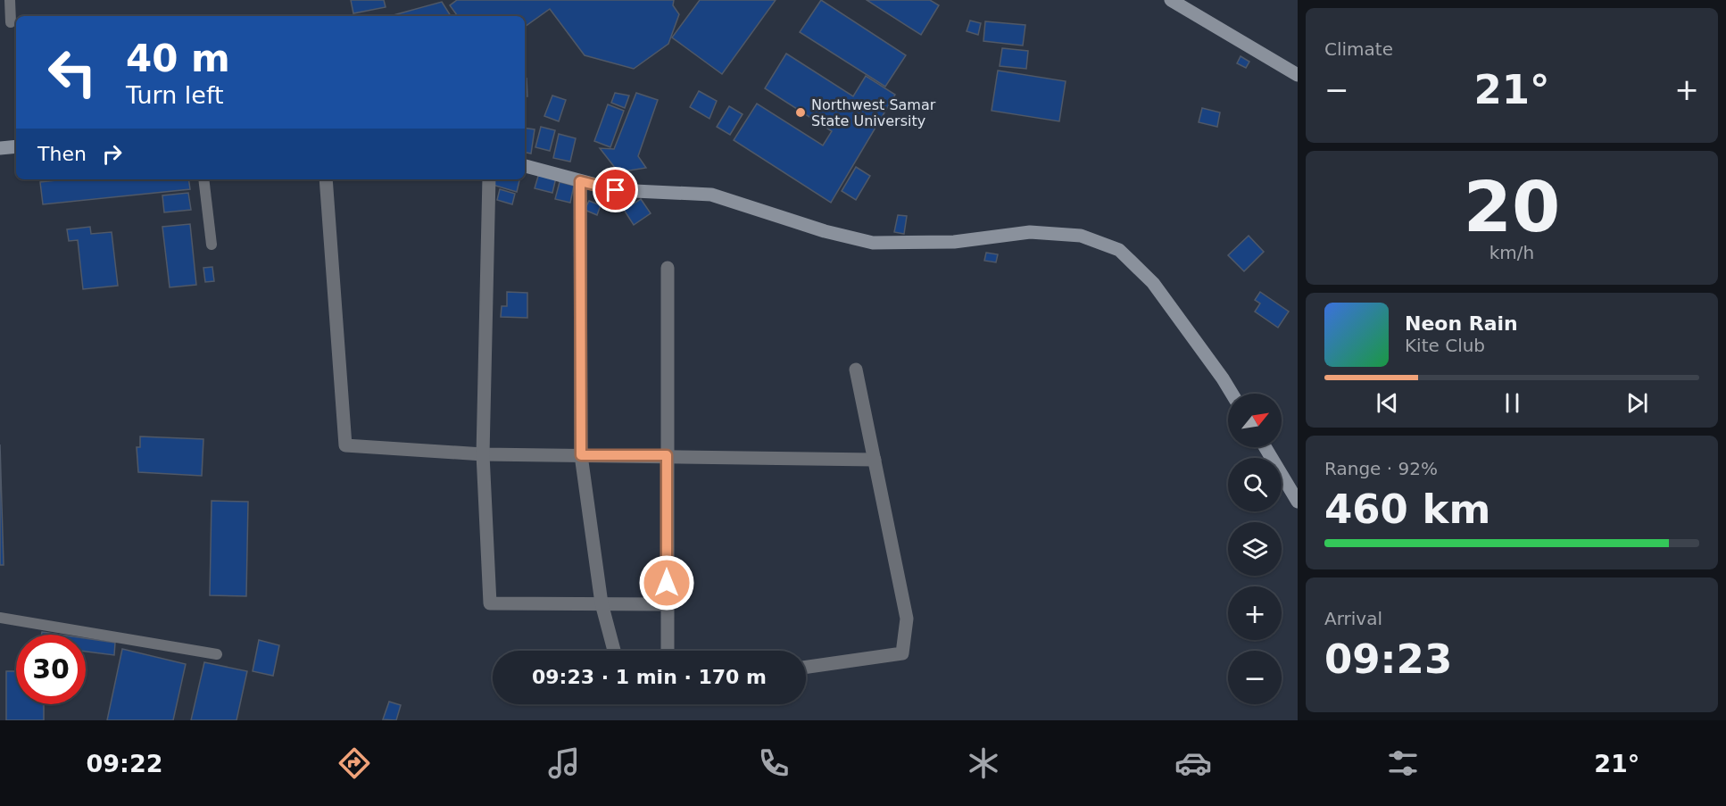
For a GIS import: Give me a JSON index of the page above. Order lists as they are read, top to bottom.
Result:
{
  "places": ["Northwest Samar State University"],
  "north": "top right",
  "page": {
    "tile": [
      "Climate",
      ["20", "km/h"],
      ["Range · 92%", "460 km"],
      ["Arrival", "09:23"]
    ],
    "turn": ["40 m", "Turn left"],
    "heat": ["−", "21°", "+"],
    "then": "Then",
    "song": ["Neon Rain", "Kite Club"],
    "map_buttons": ["+", "−"],
    "limit": "30",
    "trip": "09:23 · 1 min · 170 m",
    "tabs": ["09:22", "21°"]
  }
}
